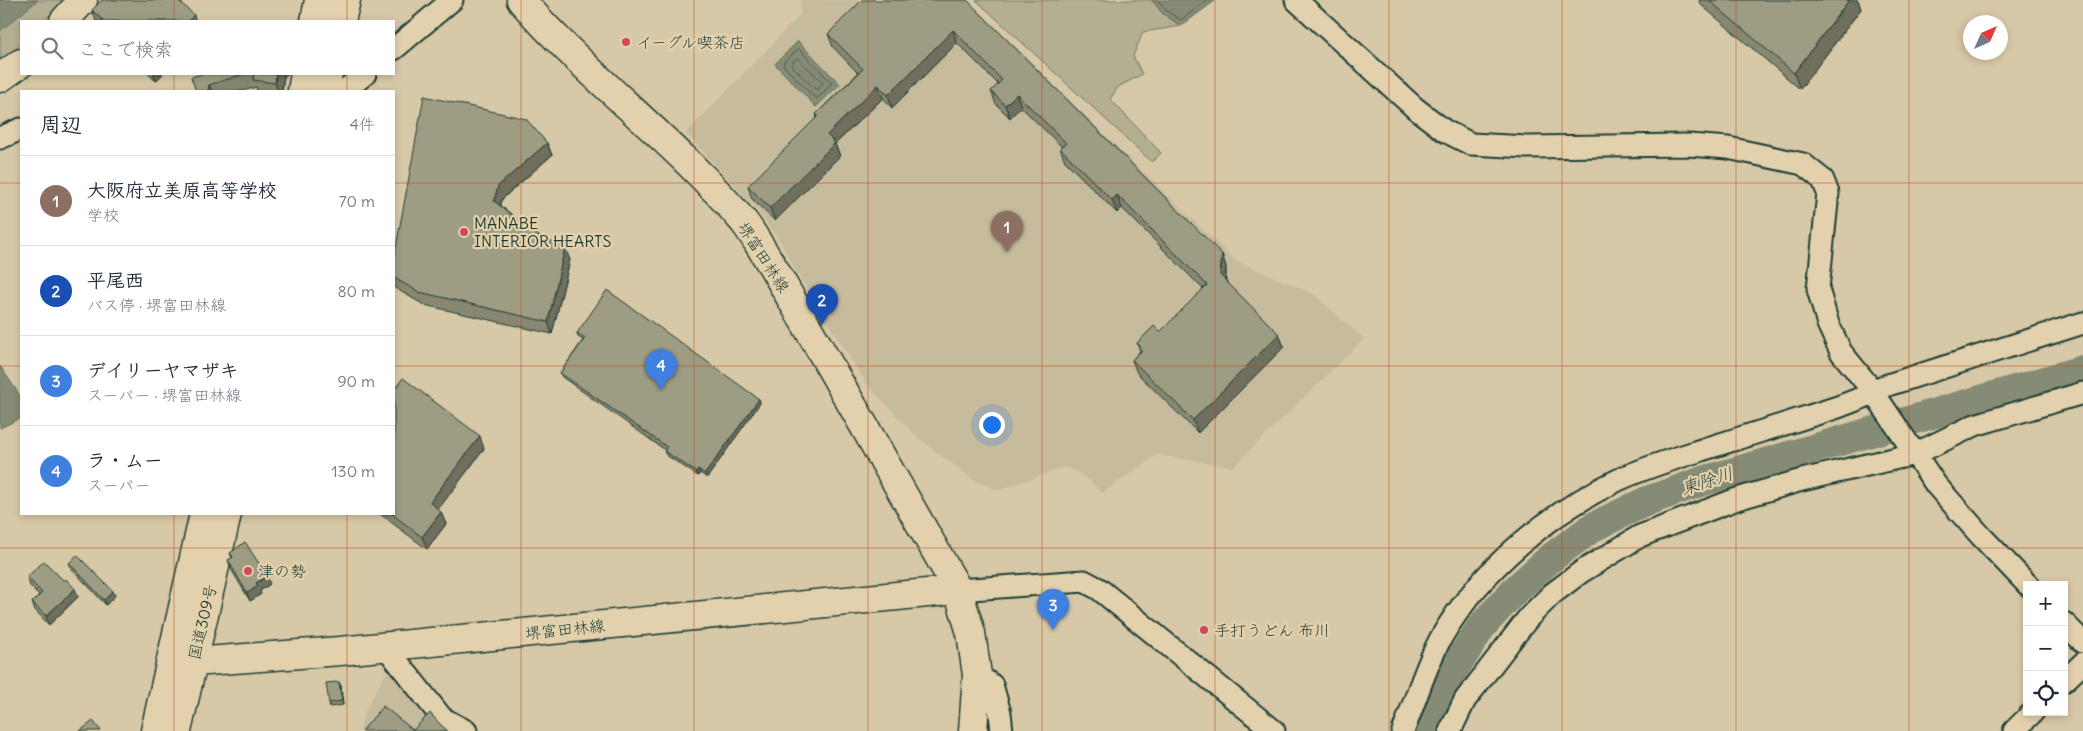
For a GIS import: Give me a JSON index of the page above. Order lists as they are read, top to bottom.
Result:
{
  "streets": {
    "main road": ["堺富田林線", "国道309号"]
  },
  "crossings": [
    ["堺富田林線", "国道309号"]
  ],
  "water": ["東除川"],
  "places": [
    "イーグル喫茶店",
    "MANABE INTERIOR HEARTS",
    "津の勢",
    "手打うどん 布川"
  ],
  "north": "top right",
  "page": {
    "search": "ここで検索",
    "heading": ["周辺", "4件"],
    "list": [
      {
        "mark": "1",
        "name": "大阪府立美原高等学校",
        "note": "学校",
        "value": "70 m"
      },
      {
        "mark": "2",
        "name": "平尾西",
        "note": "バス停 · 堺富田林線",
        "value": "80 m"
      },
      {
        "mark": "3",
        "name": "デイリーヤマザキ",
        "note": "スーパー · 堺富田林線",
        "value": "90 m"
      },
      {
        "mark": "4",
        "name": "ラ・ムー",
        "note": "スーパー",
        "value": "130 m"
      }
    ],
    "pins": [
      "1",
      "2",
      "4",
      "3"
    ],
    "map_buttons": ["+", "−"]
  }
}
